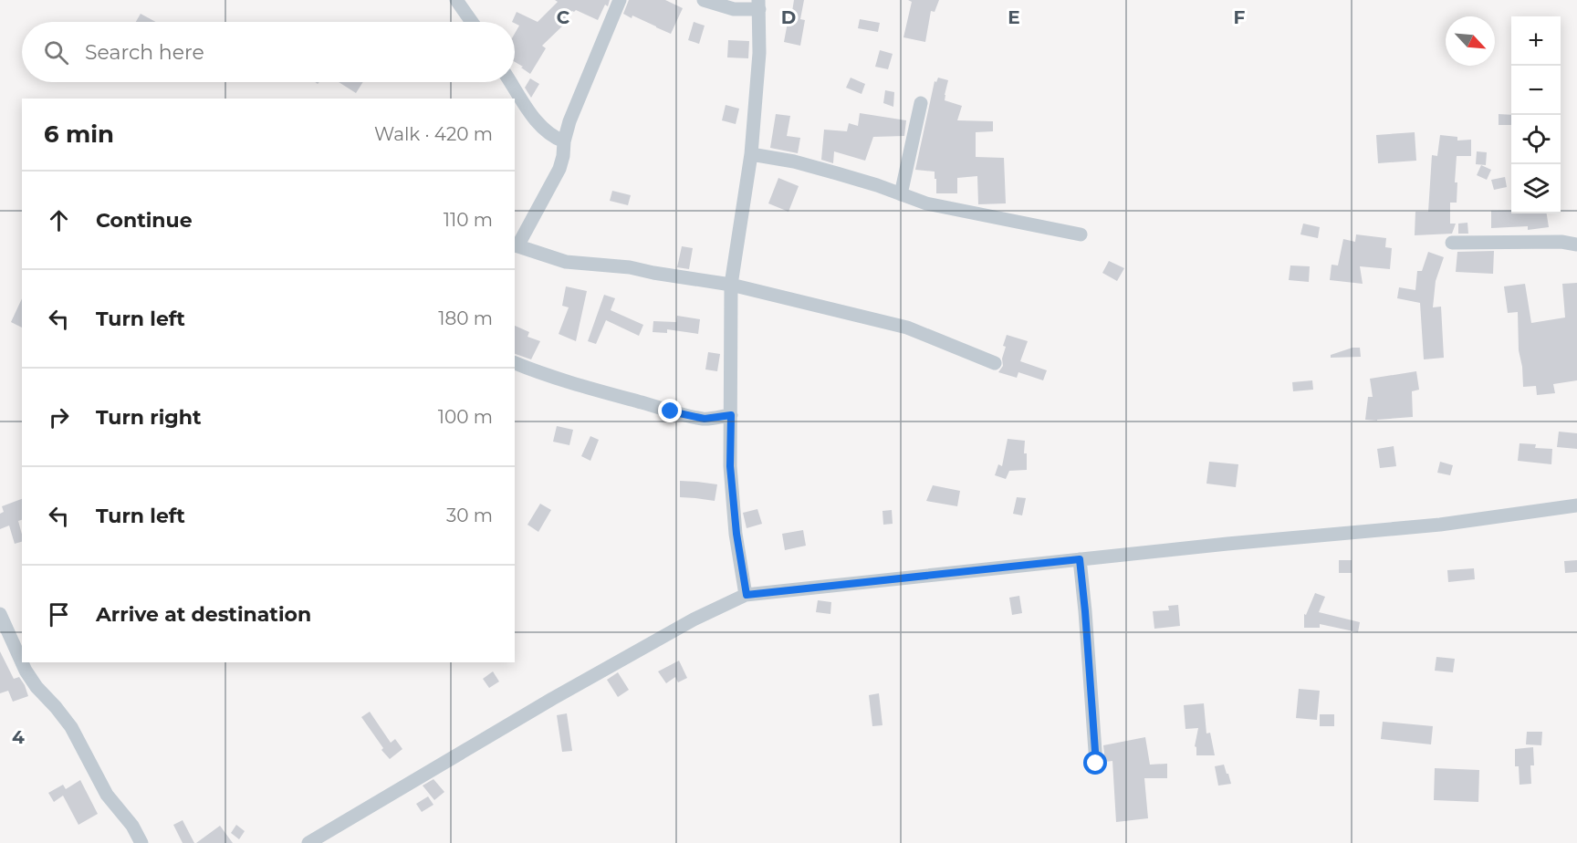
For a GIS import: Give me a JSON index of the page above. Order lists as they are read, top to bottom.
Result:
{
  "north": "bottom right",
  "page": {
    "map_buttons": ["+", "−"],
    "search": "Search here",
    "heading": ["6 min", "Walk · 420 m"],
    "list": [
      ["Continue", "110 m"],
      ["Turn left", "180 m"],
      ["Turn right", "100 m"],
      ["Turn left", "30 m"],
      "Arrive at destination"
    ]
  },
  "grid": {
    "columns": [
      "C",
      "D",
      "E",
      "F"
    ],
    "rows": ["4"]
  }
}
